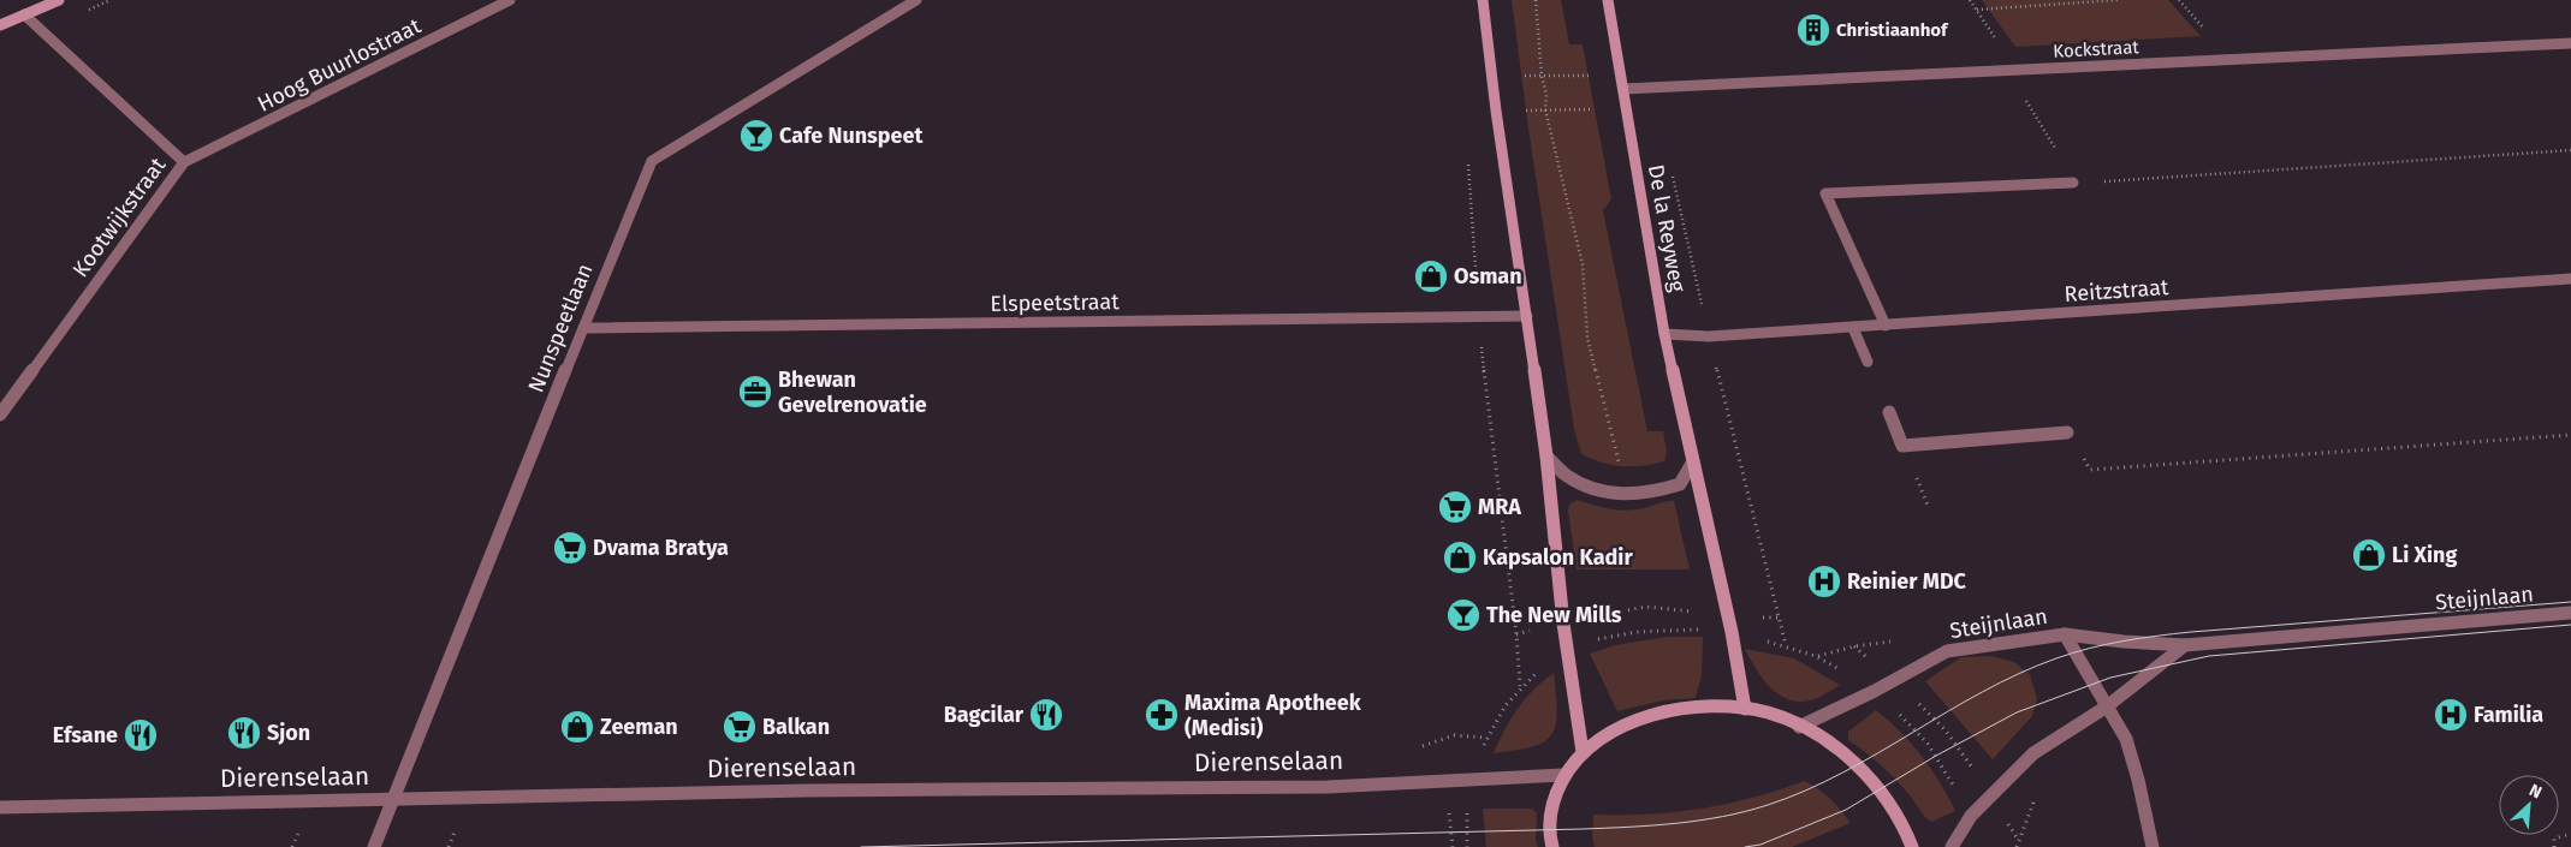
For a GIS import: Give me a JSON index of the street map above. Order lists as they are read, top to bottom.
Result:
{
  "streets": {
    "street": [
      "Kockstraat",
      "Hoog Buurlostraat",
      "Kootwijkstraat",
      "De la Reyweg",
      "Reitzstraat",
      "Elspeetstraat",
      "Nunspeetlaan",
      "Steijnlaan",
      "Dierenselaan"
    ]
  },
  "crossings": [
    ["Kockstraat", "De la Reyweg"],
    ["Hoog Buurlostraat", "Kootwijkstraat"],
    ["De la Reyweg", "Reitzstraat"],
    ["Elspeetstraat", "Nunspeetlaan"],
    ["Nunspeetlaan", "Dierenselaan"]
  ],
  "places": {
    "building": ["Christiaanhof"],
    "bar": ["Cafe Nunspeet", "The New Mills"],
    "shop": [
      "Osman",
      "Li Xing",
      "Kapsalon Kadir",
      "Zeeman"
    ],
    "office": ["Bhewan Gevelrenovatie"],
    "supermarket": ["MRA", "Dvama Bratya", "Balkan"],
    "hospital": ["Reinier MDC", "Familia"],
    "restaurant": ["Bagcilar", "Sjon", "Efsane"],
    "pharmacy": ["Maxima Apotheek (Medisi)"]
  },
  "north": "top right"
}
